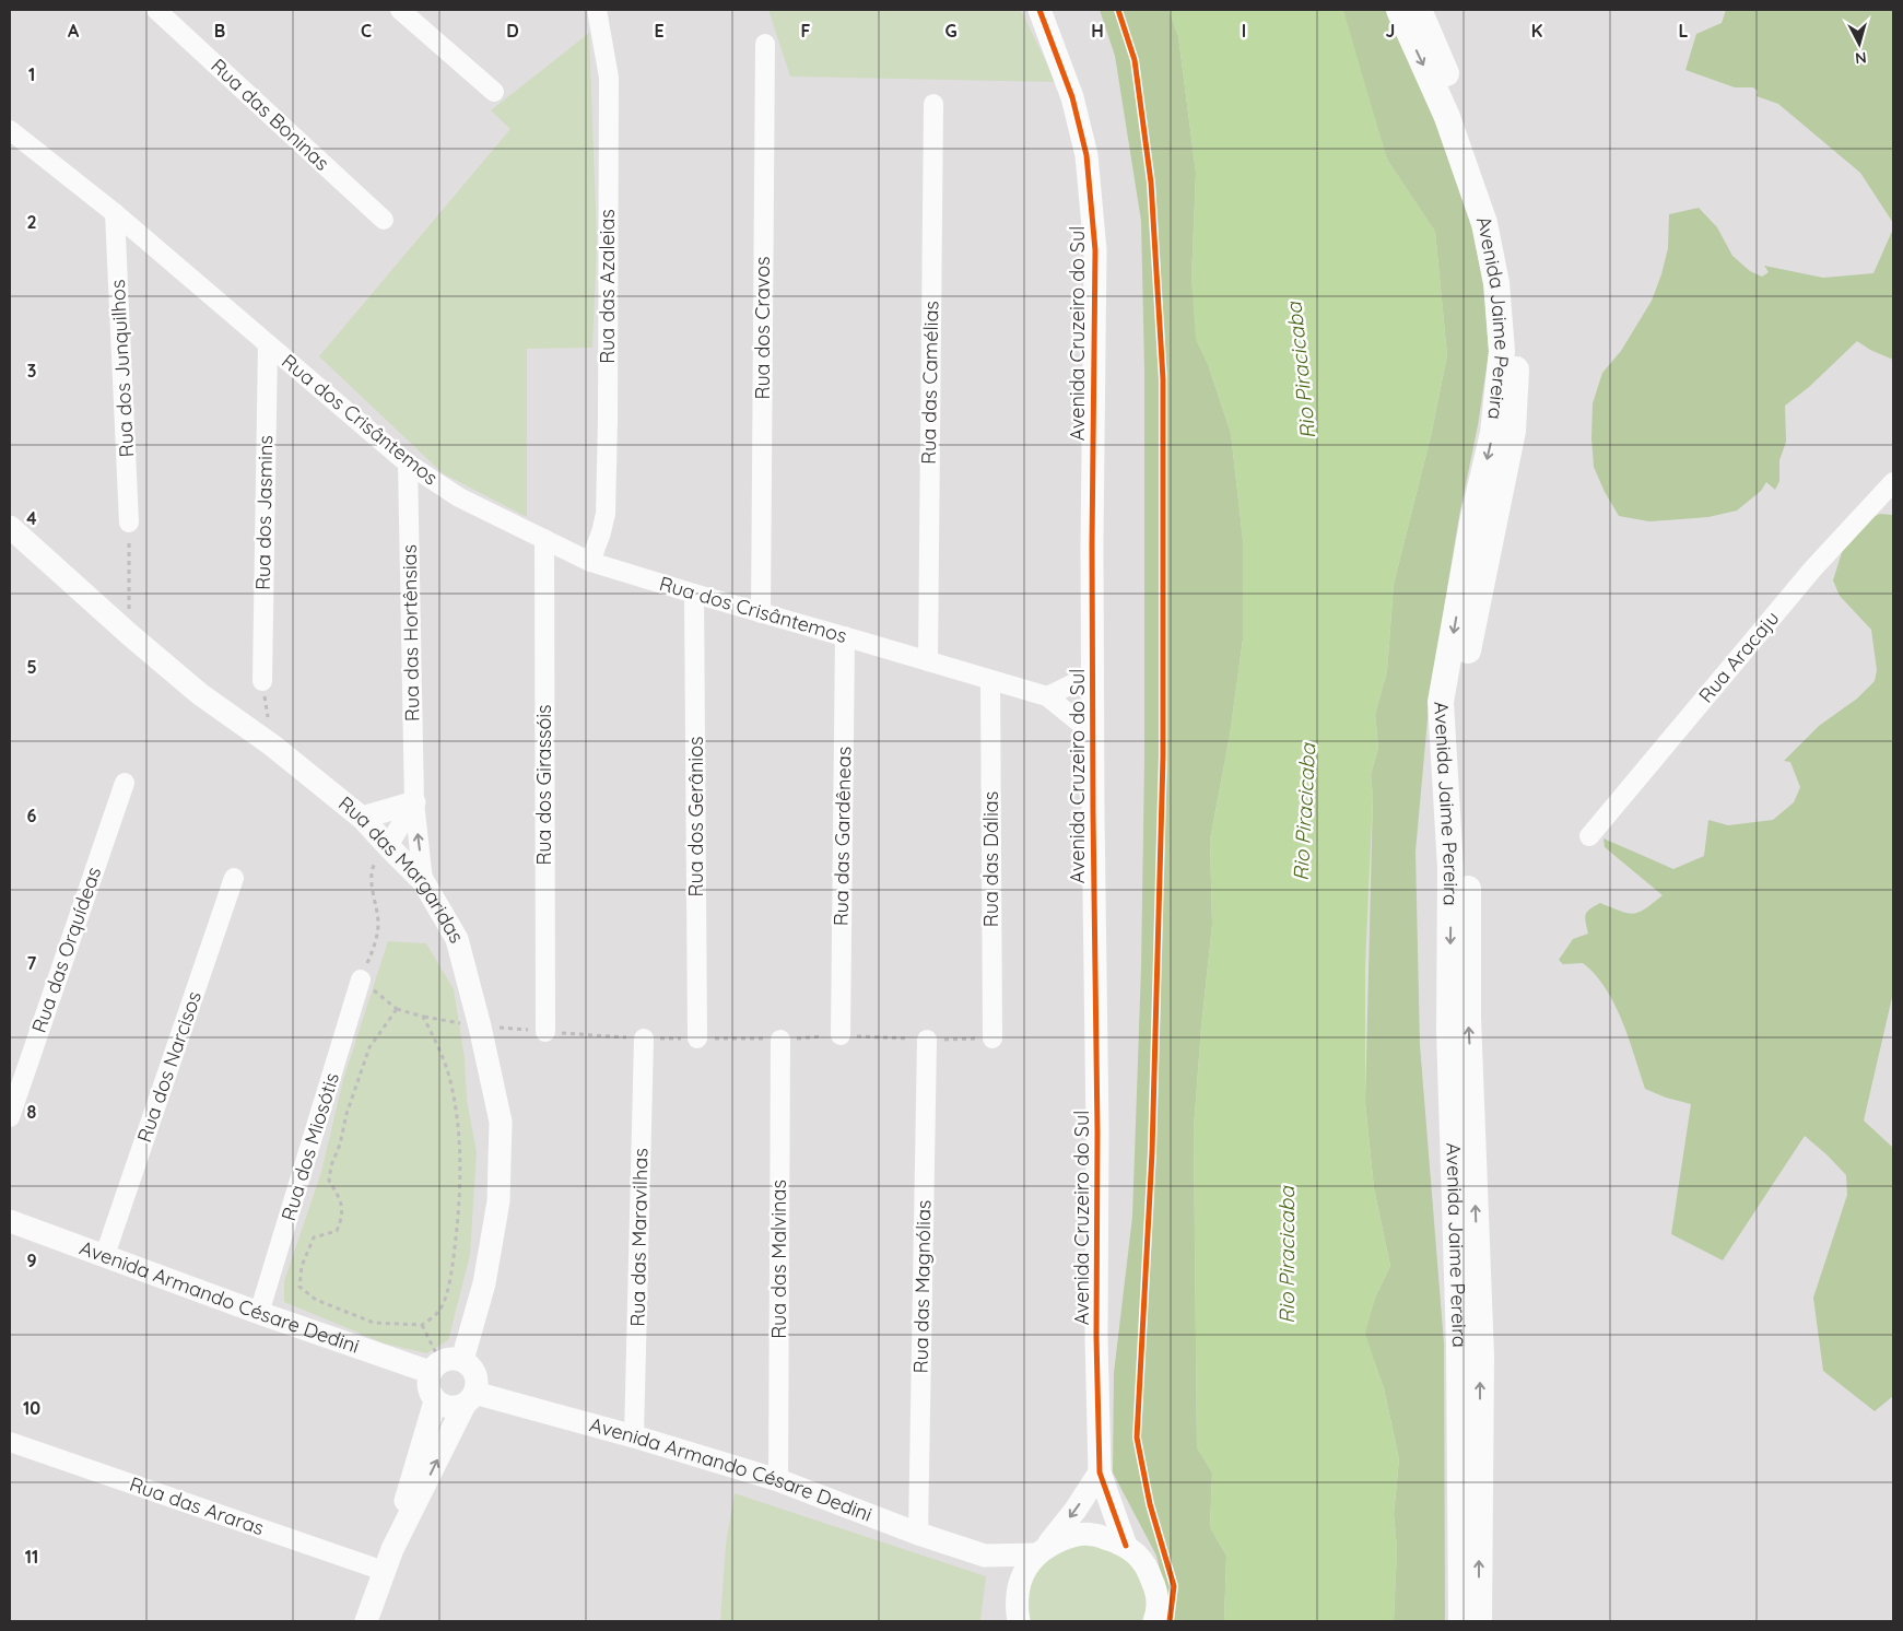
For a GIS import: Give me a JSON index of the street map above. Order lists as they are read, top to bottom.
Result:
{
  "streets": {
    "main road": ["Avenida Jaime Pereira"],
    "street": [
      "Rua das Boninas",
      "Rua das Azaleias",
      "Rua dos Cravos",
      "Avenida Cruzeiro do Sul",
      "Rua dos Junquilhos",
      "Rua das Camélias",
      "Rua dos Crisântemos",
      "Rua dos Jasmins",
      "Rua das Hortênsias",
      "Rua Aracaju",
      "Rua dos Girassóis",
      "Rua dos Gerânios",
      "Rua das Gardêneas",
      "Rua das Dálias",
      "Rua das Margaridas",
      "Rua das Orquídeas",
      "Rua dos Narcisos",
      "Rua dos Miosótis",
      "Rua das Maravilhas",
      "Rua das Malvinas",
      "Rua das Magnólias",
      "Avenida Armando Césare Dedini",
      "Rua das Araras"
    ]
  },
  "crossings": [
    ["Rua das Azaleias", "Rua dos Crisântemos"],
    ["Rua dos Cravos", "Rua dos Crisântemos"],
    ["Avenida Cruzeiro do Sul", "Rua dos Crisântemos"],
    ["Rua dos Junquilhos", "Rua dos Crisântemos"],
    ["Rua das Camélias", "Rua dos Crisântemos"],
    ["Rua dos Crisântemos", "Rua dos Jasmins"],
    ["Rua dos Crisântemos", "Rua das Hortênsias"],
    ["Rua dos Crisântemos", "Rua dos Girassóis"],
    ["Rua dos Crisântemos", "Rua dos Gerânios"],
    ["Rua dos Crisântemos", "Rua das Gardêneas"],
    ["Rua dos Crisântemos", "Rua das Dálias"],
    ["Rua das Hortênsias", "Rua das Margaridas"],
    ["Rua das Margaridas", "Avenida Armando Césare Dedini"],
    ["Rua dos Narcisos", "Avenida Armando Césare Dedini"],
    ["Rua dos Miosótis", "Avenida Armando Césare Dedini"],
    ["Rua das Maravilhas", "Avenida Armando Césare Dedini"],
    ["Rua das Malvinas", "Avenida Armando Césare Dedini"],
    ["Rua das Magnólias", "Avenida Armando Césare Dedini"]
  ],
  "water": ["Rio Piracicaba"],
  "north": "bottom",
  "grid": {
    "columns": [
      "A",
      "B",
      "C",
      "D",
      "E",
      "F",
      "G",
      "H",
      "I",
      "J",
      "K",
      "L"
    ],
    "rows": [
      "1",
      "2",
      "3",
      "4",
      "5",
      "6",
      "7",
      "8",
      "9",
      "10",
      "11"
    ]
  }
}
